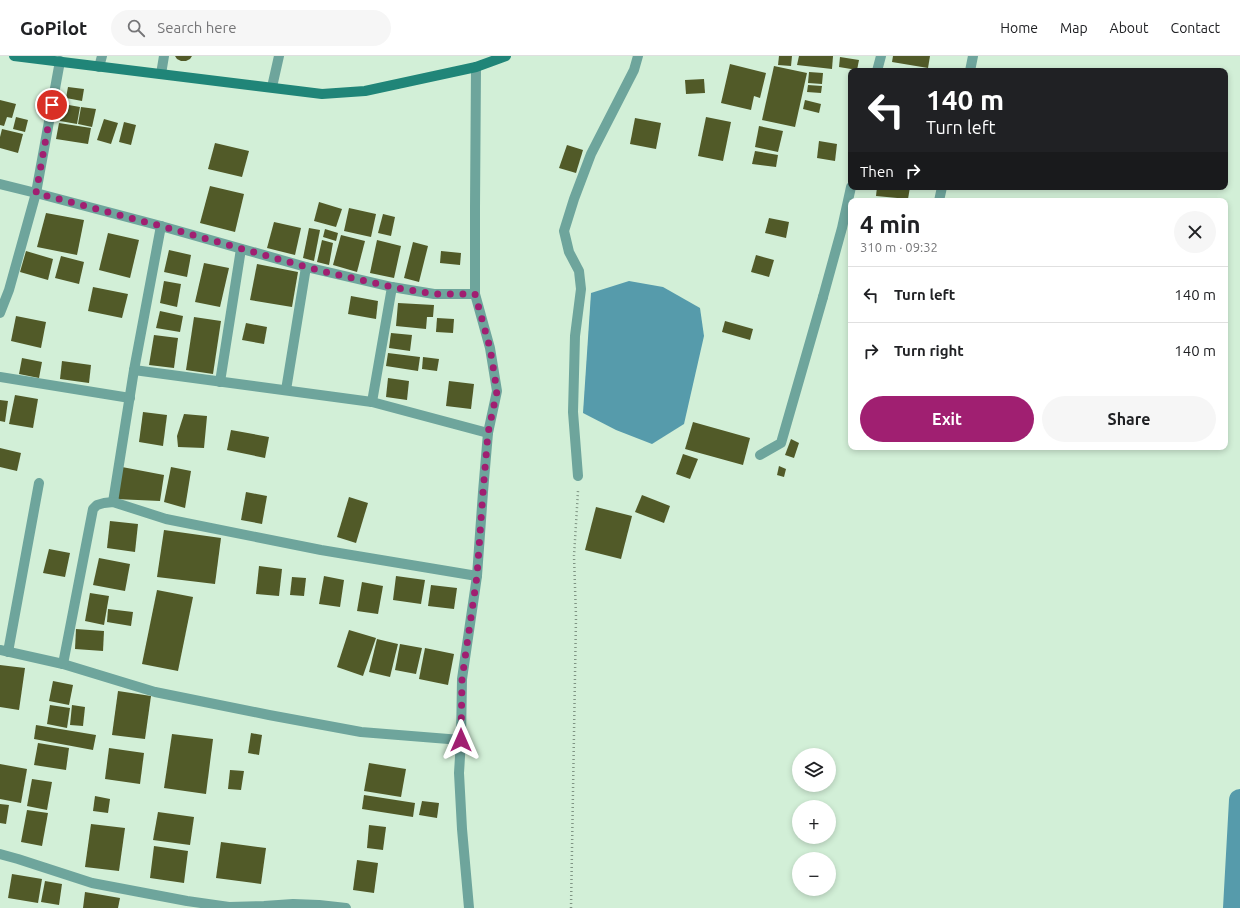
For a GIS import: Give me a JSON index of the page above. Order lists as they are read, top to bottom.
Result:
{
  "page": {
    "header": "GoPilot",
    "search": "Search here",
    "nav": [
      "Home",
      "Map",
      "About",
      "Contact"
    ],
    "turn": ["140 m", "Turn left"],
    "then": "Then",
    "heading": ["4 min", "310 m · 09:32"],
    "list": [
      {
        "name": "Turn left",
        "value": "140 m"
      },
      {
        "name": "Turn right",
        "value": "140 m"
      }
    ],
    "buttons": ["Exit", "Share"],
    "map_buttons": ["+", "−"]
  }
}
